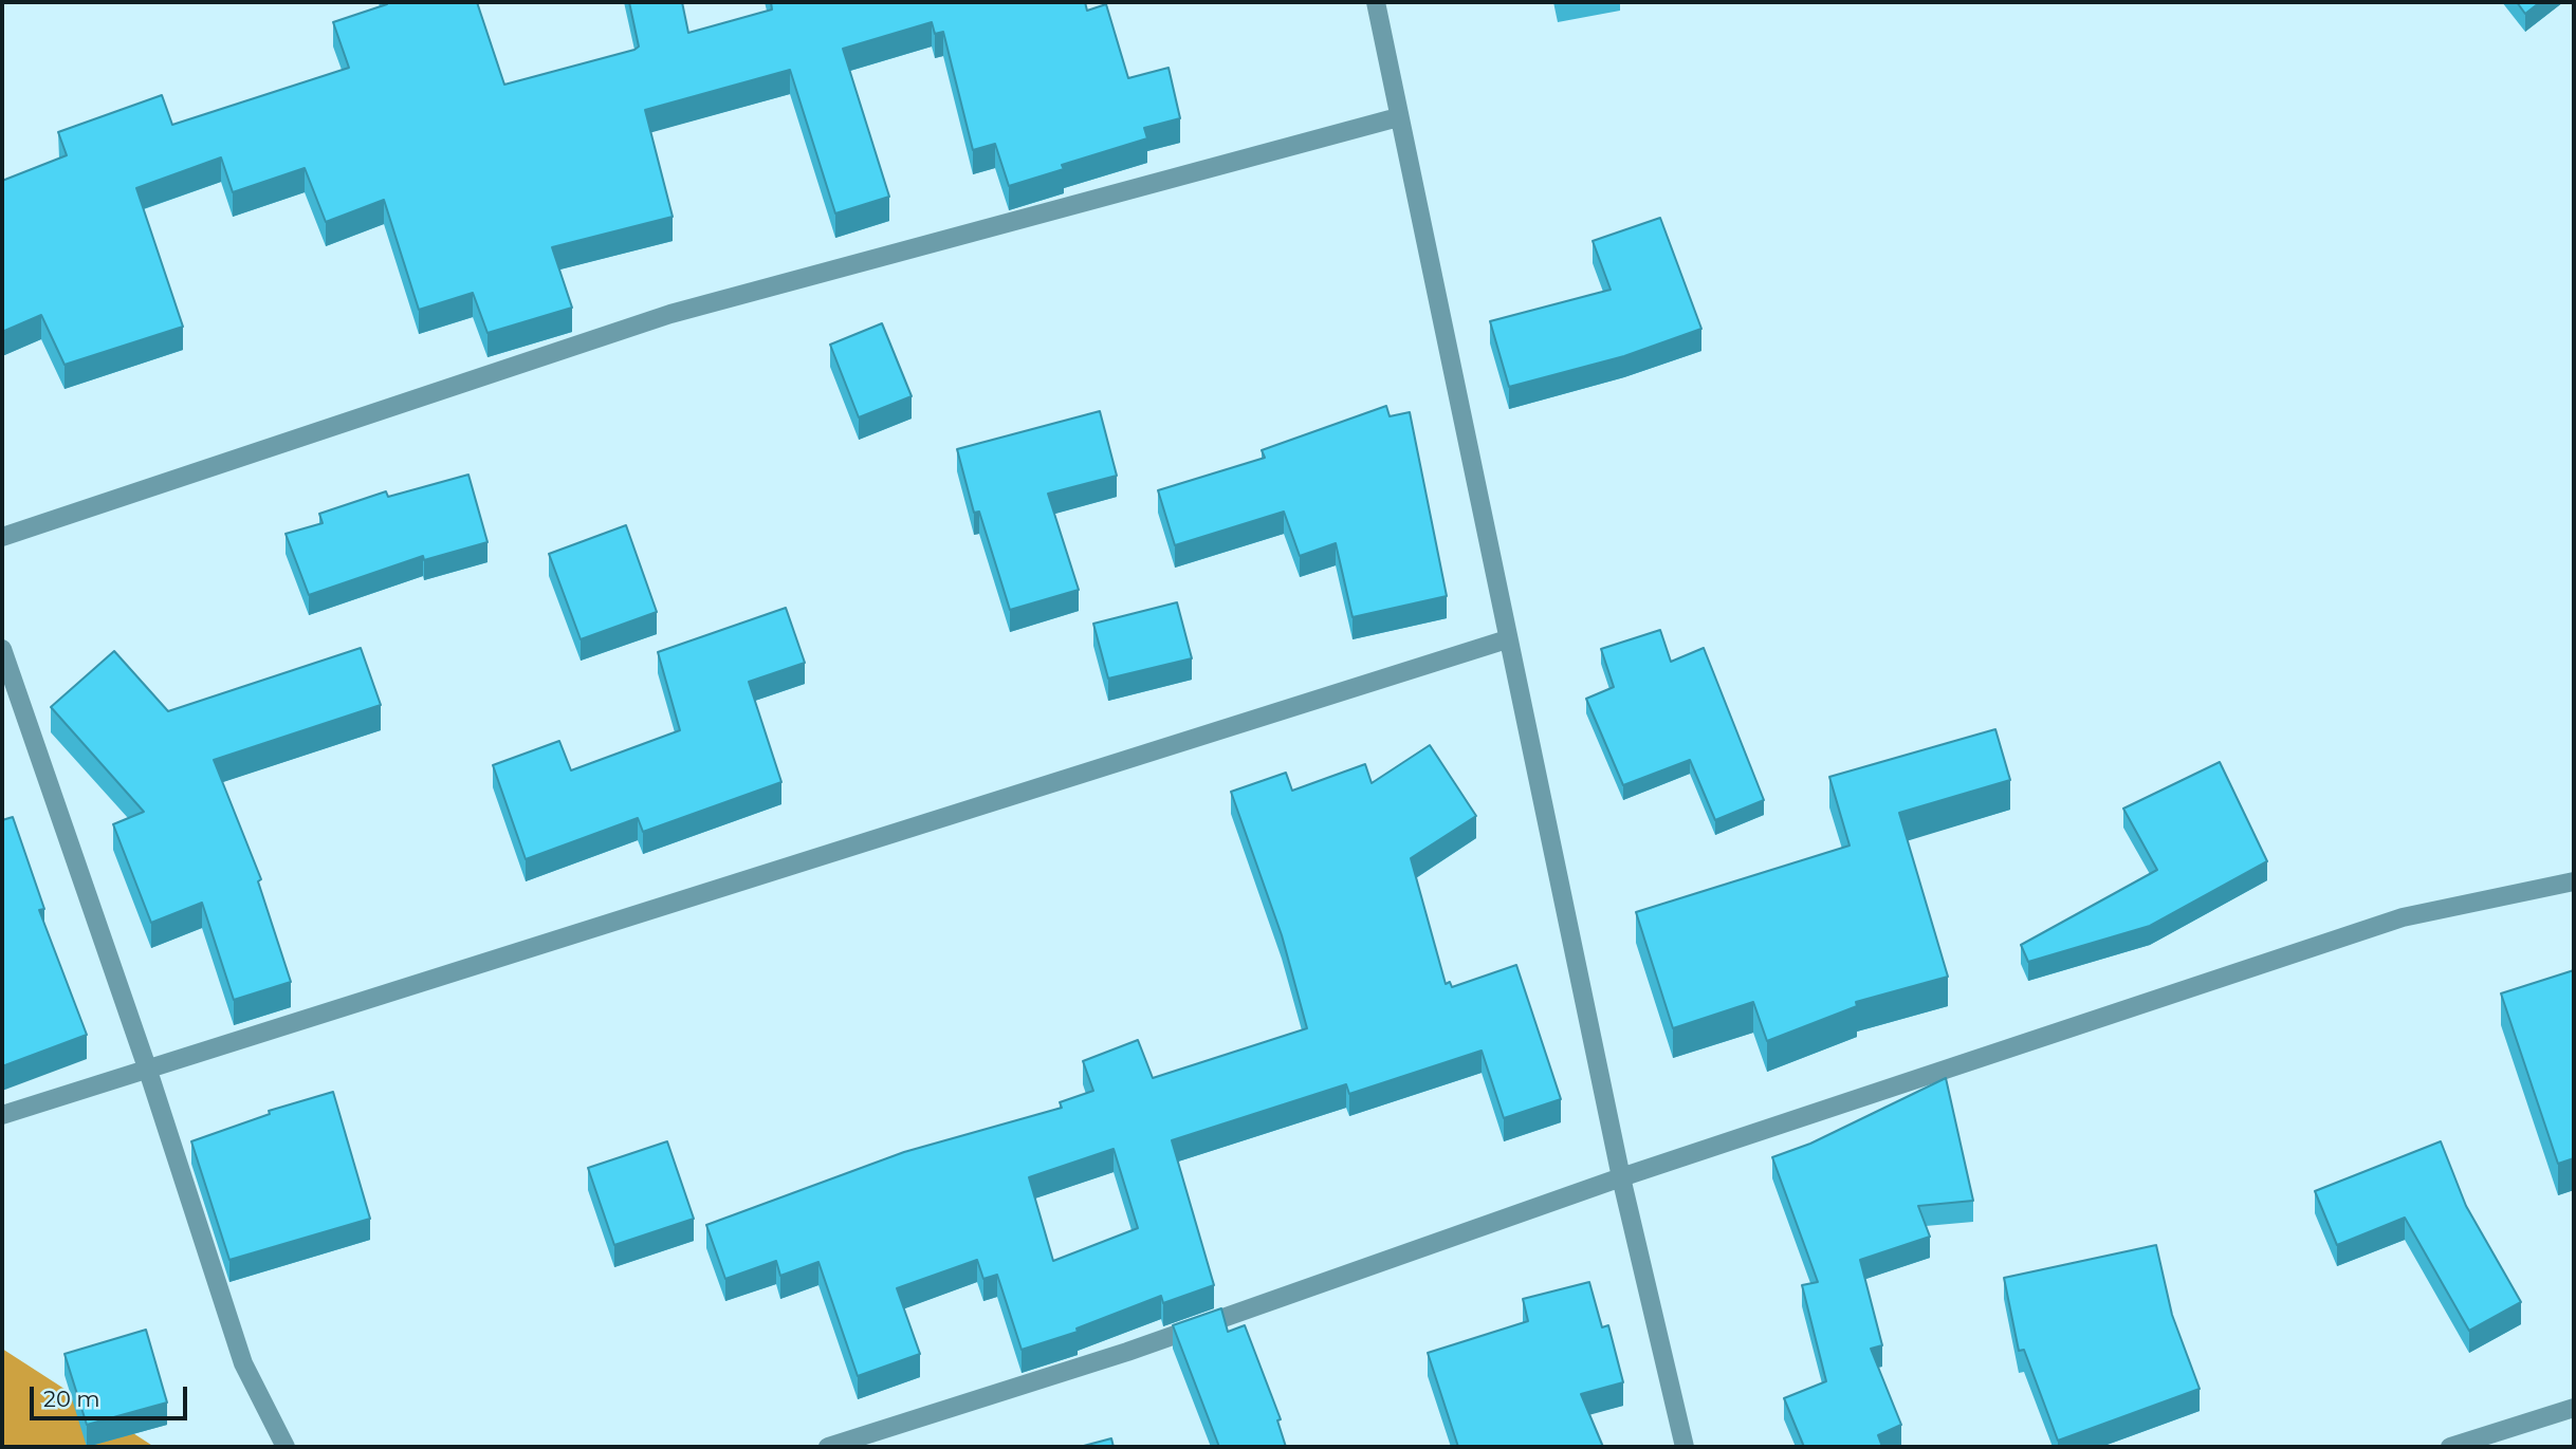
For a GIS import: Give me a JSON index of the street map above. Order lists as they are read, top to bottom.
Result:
{
  "scale_bar": "20 m"
}
